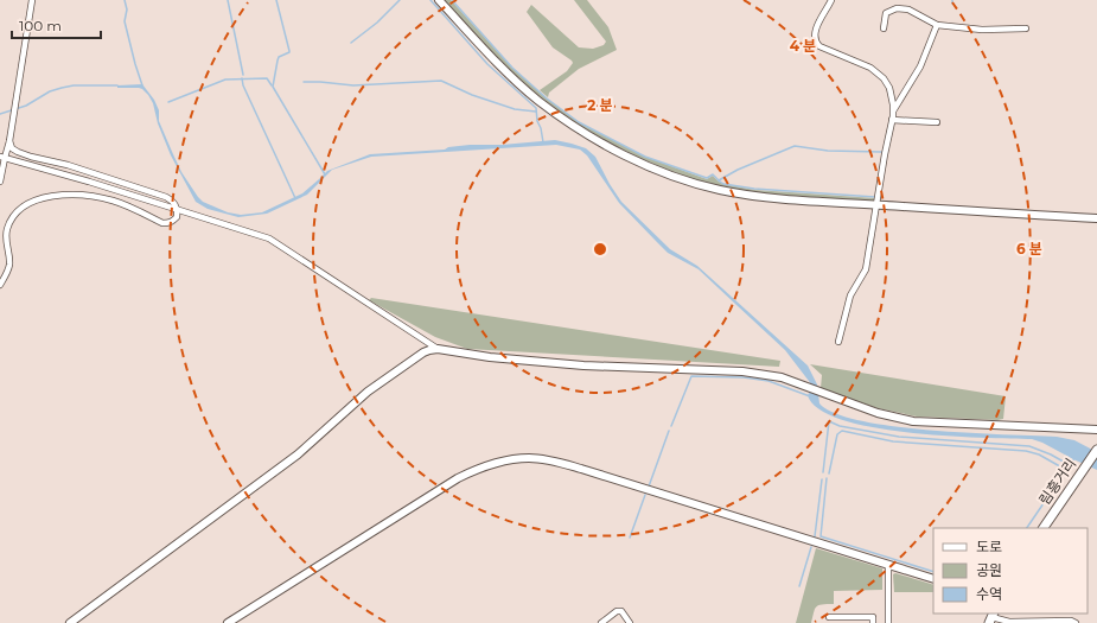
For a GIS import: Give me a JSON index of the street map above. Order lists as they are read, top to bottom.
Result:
{
  "streets": {
    "main road": ["림흥거리"]
  },
  "legend": ["도로", "공원", "수역"],
  "scale_bar": "100 m",
  "rings": ["4 분", "2 분", "6 분"]
}
